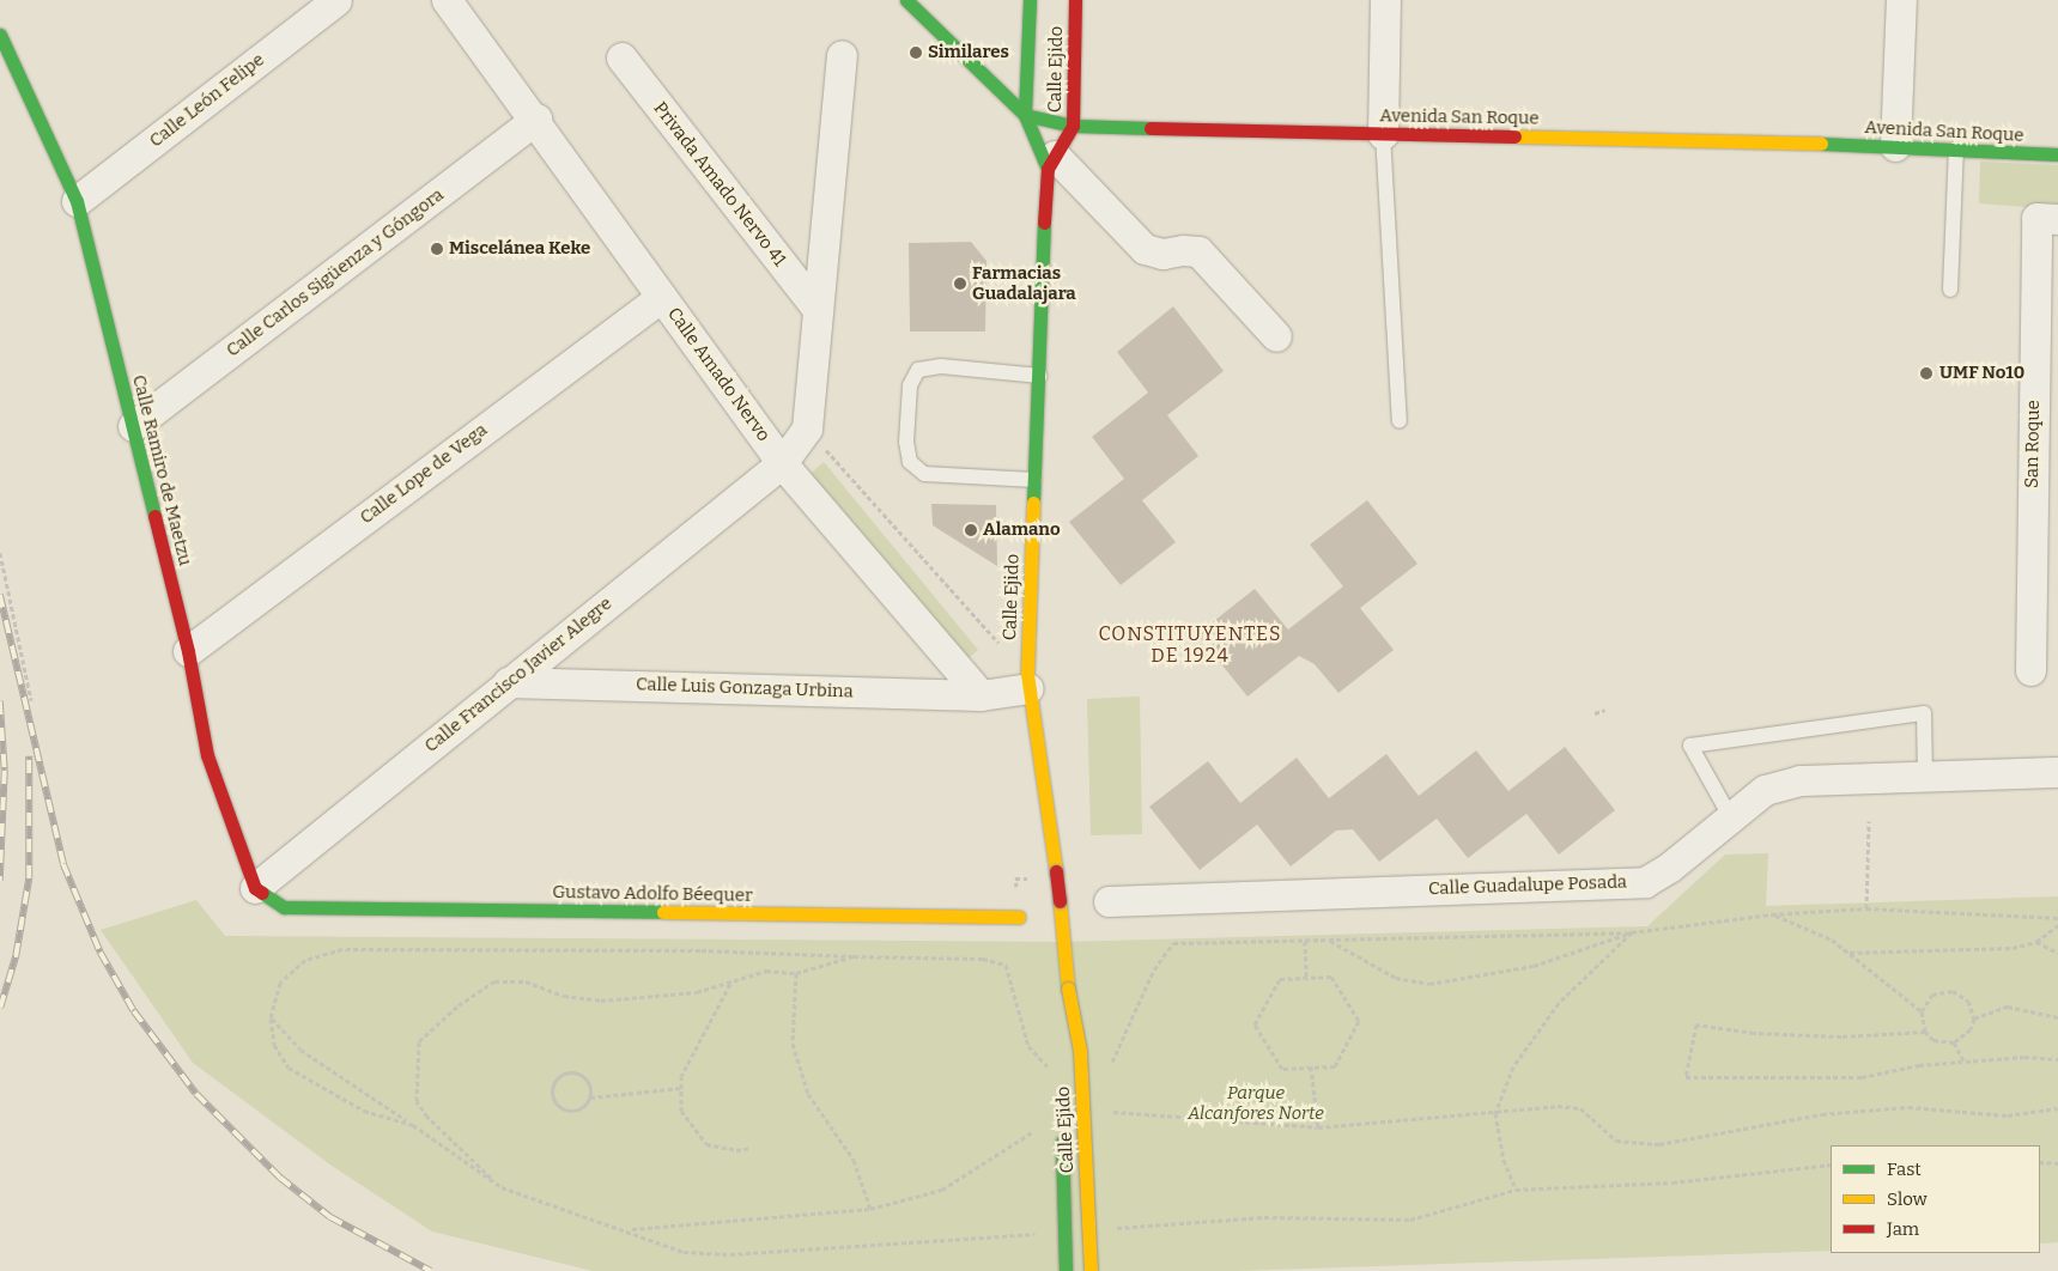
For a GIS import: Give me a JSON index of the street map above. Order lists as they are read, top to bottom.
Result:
{
  "streets": {
    "street": [
      "Calle Ejido",
      "Calle León Felipe",
      "Avenida San Roque",
      "Privada Amado Nervo 41",
      "Calle Carlos Sigüenza y Góngora",
      "Calle Amado Nervo",
      "San Roque",
      "Calle Ramiro de Maetzu",
      "Calle Lope de Vega",
      "Calle Francisco Javier Alegre",
      "Calle Luis Gonzaga Urbina",
      "Calle Guadalupe Posada",
      "Gustavo Adolfo Béequer"
    ]
  },
  "crossings": [
    ["Calle Ejido", "Avenida San Roque"],
    ["Calle León Felipe", "Calle Ramiro de Maetzu"],
    ["Calle Carlos Sigüenza y Góngora", "Calle Amado Nervo"],
    ["Calle Carlos Sigüenza y Góngora", "Calle Ramiro de Maetzu"],
    ["Calle Amado Nervo", "Calle Lope de Vega"],
    ["Calle Amado Nervo", "Calle Francisco Javier Alegre"],
    ["Calle Amado Nervo", "Calle Luis Gonzaga Urbina"],
    ["Calle Ramiro de Maetzu", "Calle Lope de Vega"],
    ["Calle Ramiro de Maetzu", "Calle Francisco Javier Alegre"],
    ["Calle Ramiro de Maetzu", "Gustavo Adolfo Béequer"],
    ["Calle Francisco Javier Alegre", "Calle Luis Gonzaga Urbina"],
    ["Calle Francisco Javier Alegre", "Gustavo Adolfo Béequer"]
  ],
  "districts": ["CONSTITUYENTES DE 1924"],
  "parks": ["Parque Alcanfores Norte"],
  "places": [
    "Similares",
    "Miscelánea Keke",
    "Farmacias Guadalajara",
    "UMF No10",
    "Alamano"
  ],
  "legend": ["Fast", "Slow", "Jam"]
}
